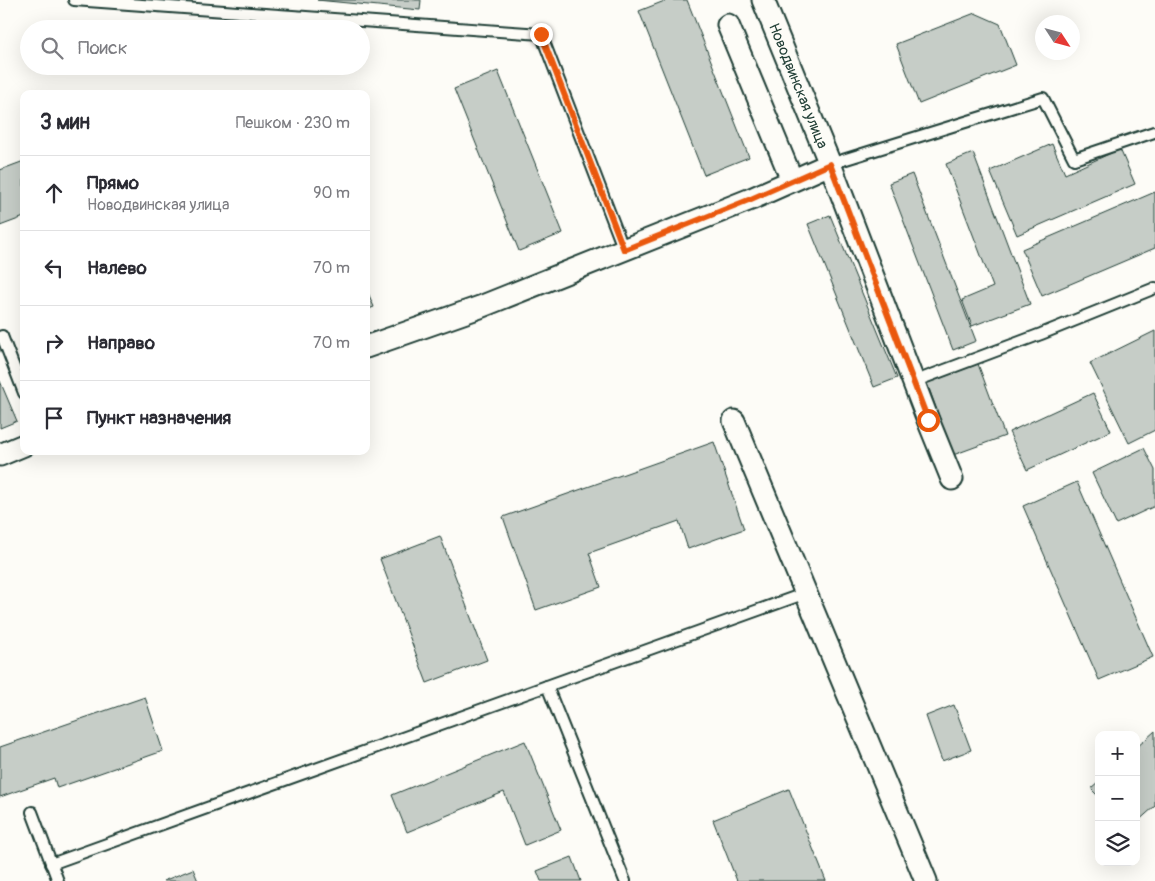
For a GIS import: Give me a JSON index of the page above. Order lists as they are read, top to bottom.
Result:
{
  "streets": {
    "street": ["Новодвинская улица"]
  },
  "north": "bottom right",
  "page": {
    "search": "Поиск",
    "heading": ["3 мин", "Пешком · 230 m"],
    "list": [
      ["Прямо", "Новодвинская улица", "90 m"],
      ["Налево", "70 m"],
      ["Направо", "70 m"],
      "Пункт назначения"
    ],
    "map_buttons": ["+", "−"]
  }
}
